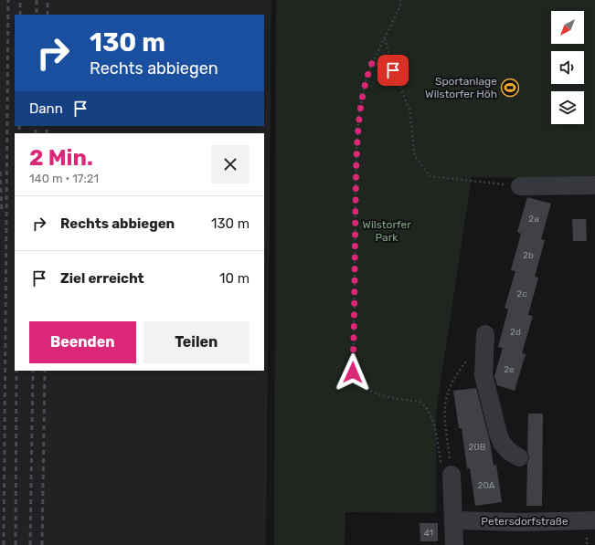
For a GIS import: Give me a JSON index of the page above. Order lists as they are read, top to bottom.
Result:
{
  "streets": {
    "street": ["Petersdorfstraße"]
  },
  "parks": ["Wilstorfer Park"],
  "places": {
    "sports": ["Sportanlage Wilstorfer Höh"]
  },
  "house_numbers": [
    "2a",
    "2b",
    "2c",
    "2d",
    "2e",
    "20B",
    "20A",
    "41"
  ],
  "north": "bottom left",
  "page": {
    "turn": ["130 m", "Rechts abbiegen"],
    "then": "Dann",
    "heading": ["2 Min.", "140 m · 17:21"],
    "list": [
      {
        "name": "Rechts abbiegen",
        "value": "130 m"
      },
      {
        "name": "Ziel erreicht",
        "value": "10 m"
      }
    ],
    "buttons": ["Beenden", "Teilen"]
  }
}
